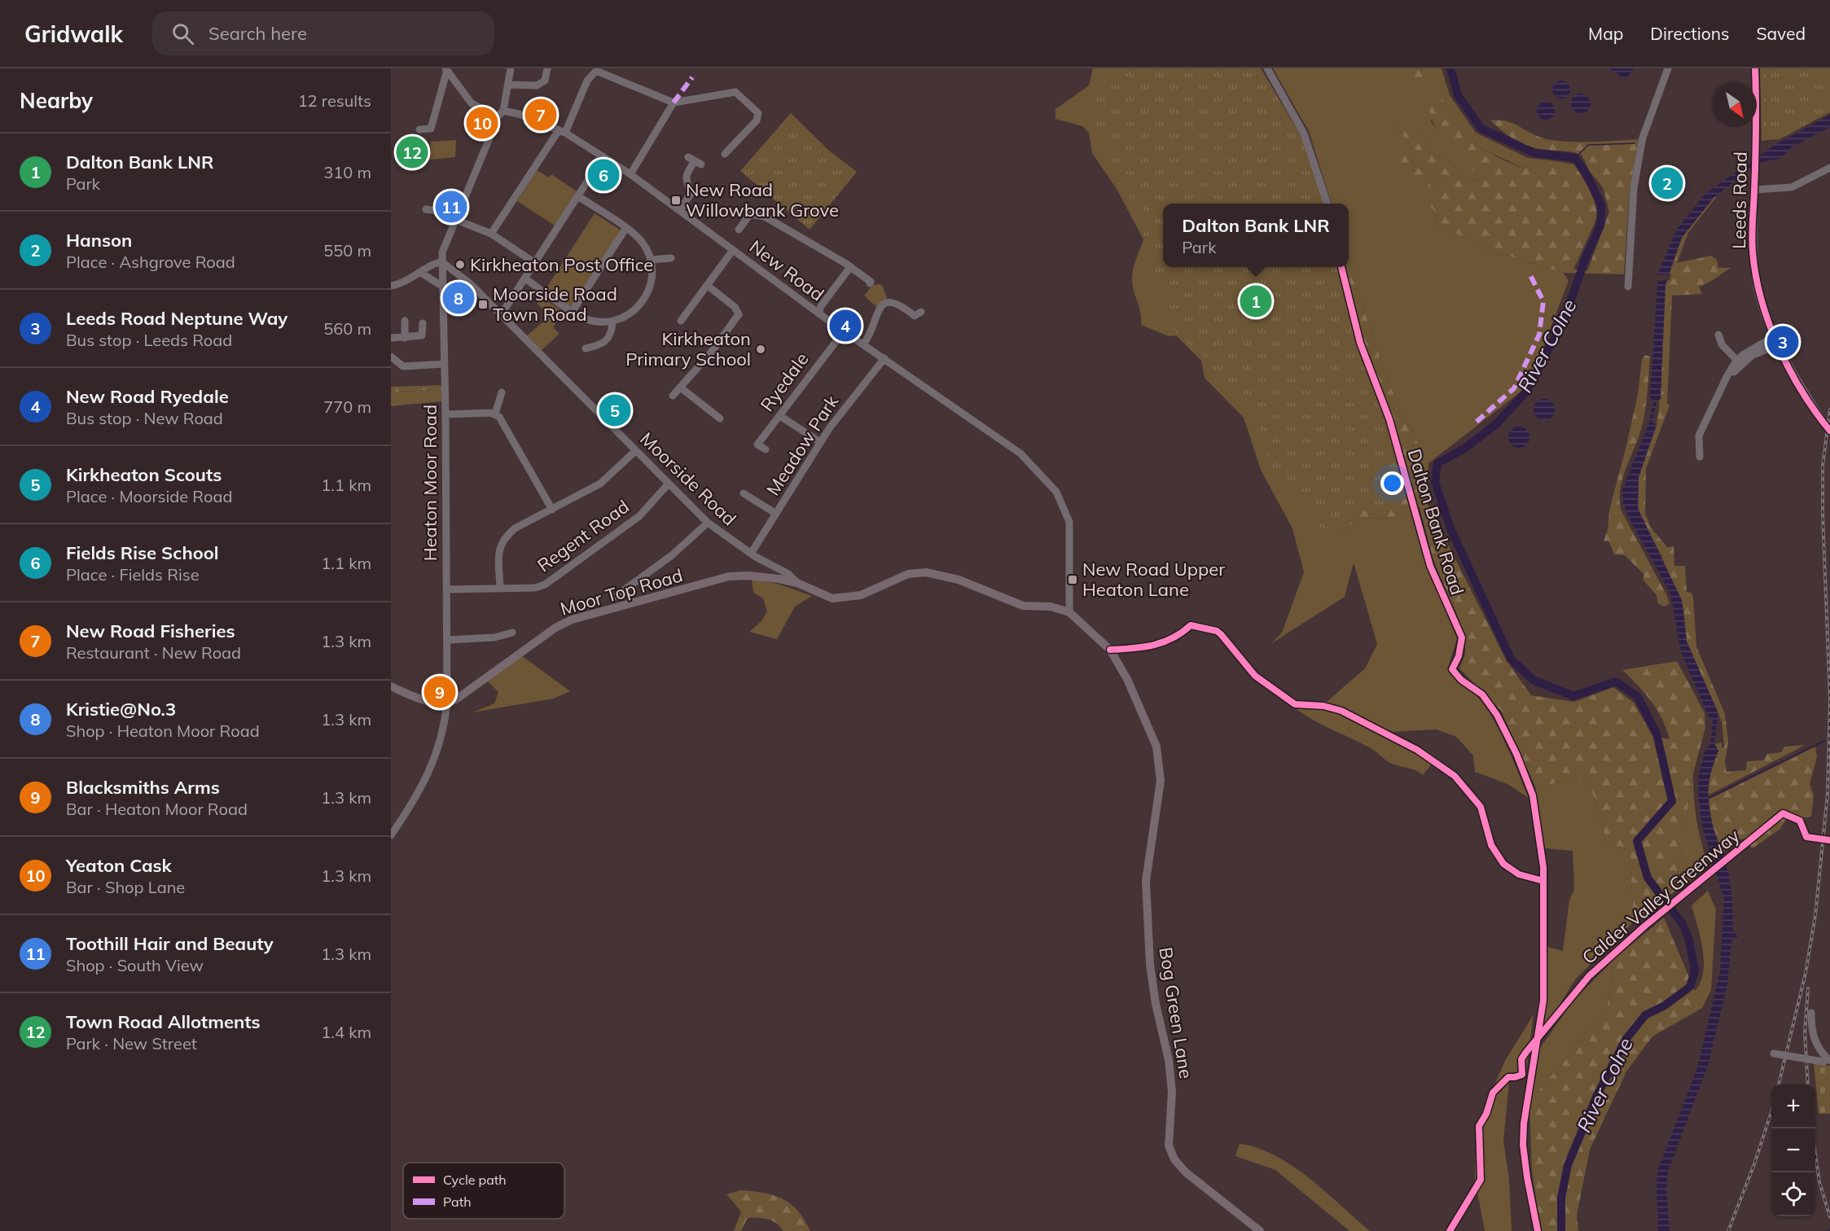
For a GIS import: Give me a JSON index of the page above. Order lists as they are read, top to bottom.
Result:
{
  "streets": {
    "main road": ["Leeds Road", "Moor Top Road", "Bog Green Lane"],
    "street": [
      "New Road",
      "Ryedale",
      "Meadow Park",
      "Moorside Road",
      "Heaton Moor Road",
      "Dalton Bank Road",
      "Regent Road"
    ],
    "cycle path": ["Calder Valley Greenway"]
  },
  "crossings": [
    ["New Road", "Ryedale"],
    ["New Road", "Meadow Park"],
    ["New Road", "Moor Top Road"],
    ["New Road", "Bog Green Lane"],
    ["Meadow Park", "Moorside Road"],
    ["Moorside Road", "Heaton Moor Road"],
    ["Moorside Road", "Regent Road"],
    ["Moorside Road", "Moor Top Road"],
    ["Heaton Moor Road", "Regent Road"],
    ["Heaton Moor Road", "Moor Top Road"],
    ["Moor Top Road", "Bog Green Lane"]
  ],
  "water": ["River Colne"],
  "places": {
    "transit": ["New Road Willowbank Grove", "Moorside Road Town Road", "New Road Upper Heaton Lane"],
    "other": ["Kirkheaton Post Office", "Kirkheaton Primary School"]
  },
  "legend": ["Cycle path", "Path"],
  "north": "bottom right",
  "page": {
    "header": "Gridwalk",
    "search": "Search here",
    "nav": ["Map", "Directions", "Saved"],
    "heading": ["Nearby", "12 results"],
    "pins": [
      "7",
      "10",
      "12",
      "6",
      "2",
      "11",
      "8",
      "1",
      "4",
      "3",
      "5",
      "9"
    ],
    "list": [
      {
        "mark": "1",
        "name": "Dalton Bank LNR",
        "note": "Park",
        "value": "310 m"
      },
      {
        "mark": "2",
        "name": "Hanson",
        "note": "Place · Ashgrove Road",
        "value": "550 m"
      },
      {
        "mark": "3",
        "name": "Leeds Road Neptune Way",
        "note": "Bus stop · Leeds Road",
        "value": "560 m"
      },
      {
        "mark": "4",
        "name": "New Road Ryedale",
        "note": "Bus stop · New Road",
        "value": "770 m"
      },
      {
        "mark": "5",
        "name": "Kirkheaton Scouts",
        "note": "Place · Moorside Road",
        "value": "1.1 km"
      },
      {
        "mark": "6",
        "name": "Fields Rise School",
        "note": "Place · Fields Rise",
        "value": "1.1 km"
      },
      {
        "mark": "7",
        "name": "New Road Fisheries",
        "note": "Restaurant · New Road",
        "value": "1.3 km"
      },
      {
        "mark": "8",
        "name": "Kristie@No.3",
        "note": "Shop · Heaton Moor Road",
        "value": "1.3 km"
      },
      {
        "mark": "9",
        "name": "Blacksmiths Arms",
        "note": "Bar · Heaton Moor Road",
        "value": "1.3 km"
      },
      {
        "mark": "10",
        "name": "Yeaton Cask",
        "note": "Bar · Shop Lane",
        "value": "1.3 km"
      },
      {
        "mark": "11",
        "name": "Toothill Hair and Beauty",
        "note": "Shop · South View",
        "value": "1.3 km"
      },
      {
        "mark": "12",
        "name": "Town Road Allotments",
        "note": "Park · New Street",
        "value": "1.4 km"
      }
    ],
    "popup": ["Dalton Bank LNR", "Park"],
    "map_buttons": ["+", "−"]
  }
}
